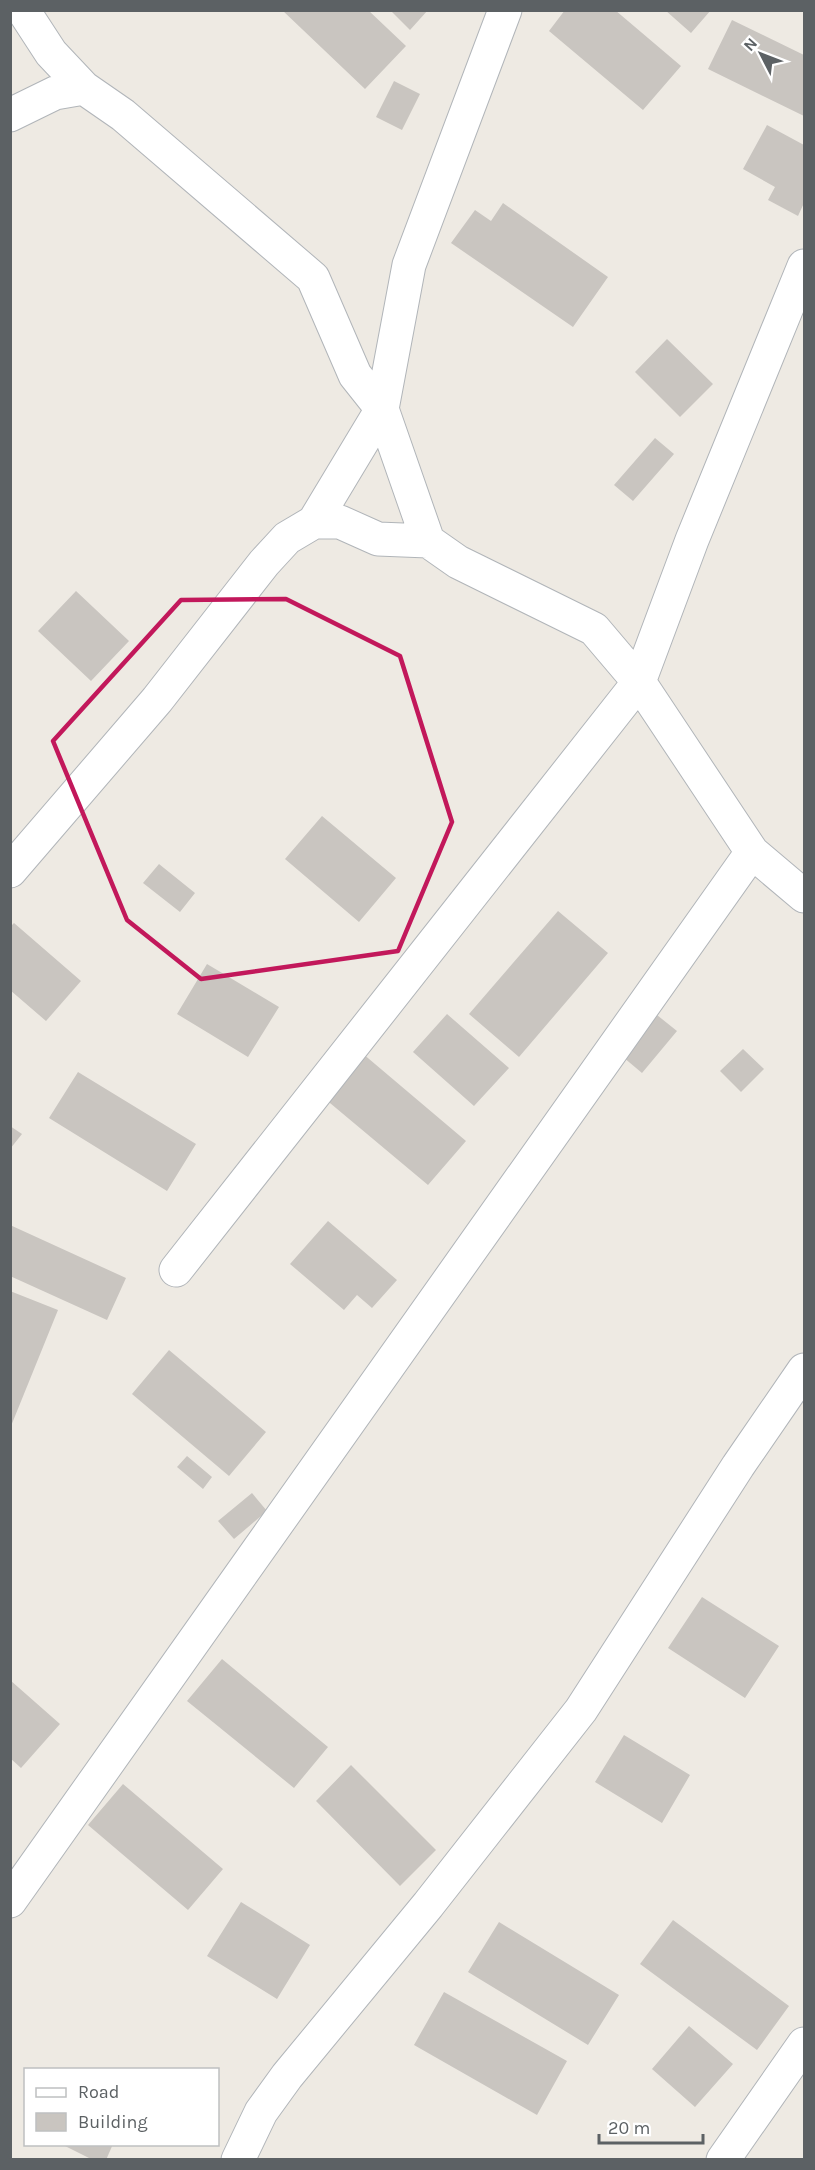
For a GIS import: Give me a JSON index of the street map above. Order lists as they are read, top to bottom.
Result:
{
  "legend": ["Road", "Building"],
  "scale_bar": "20 m",
  "north": "top left"
}
